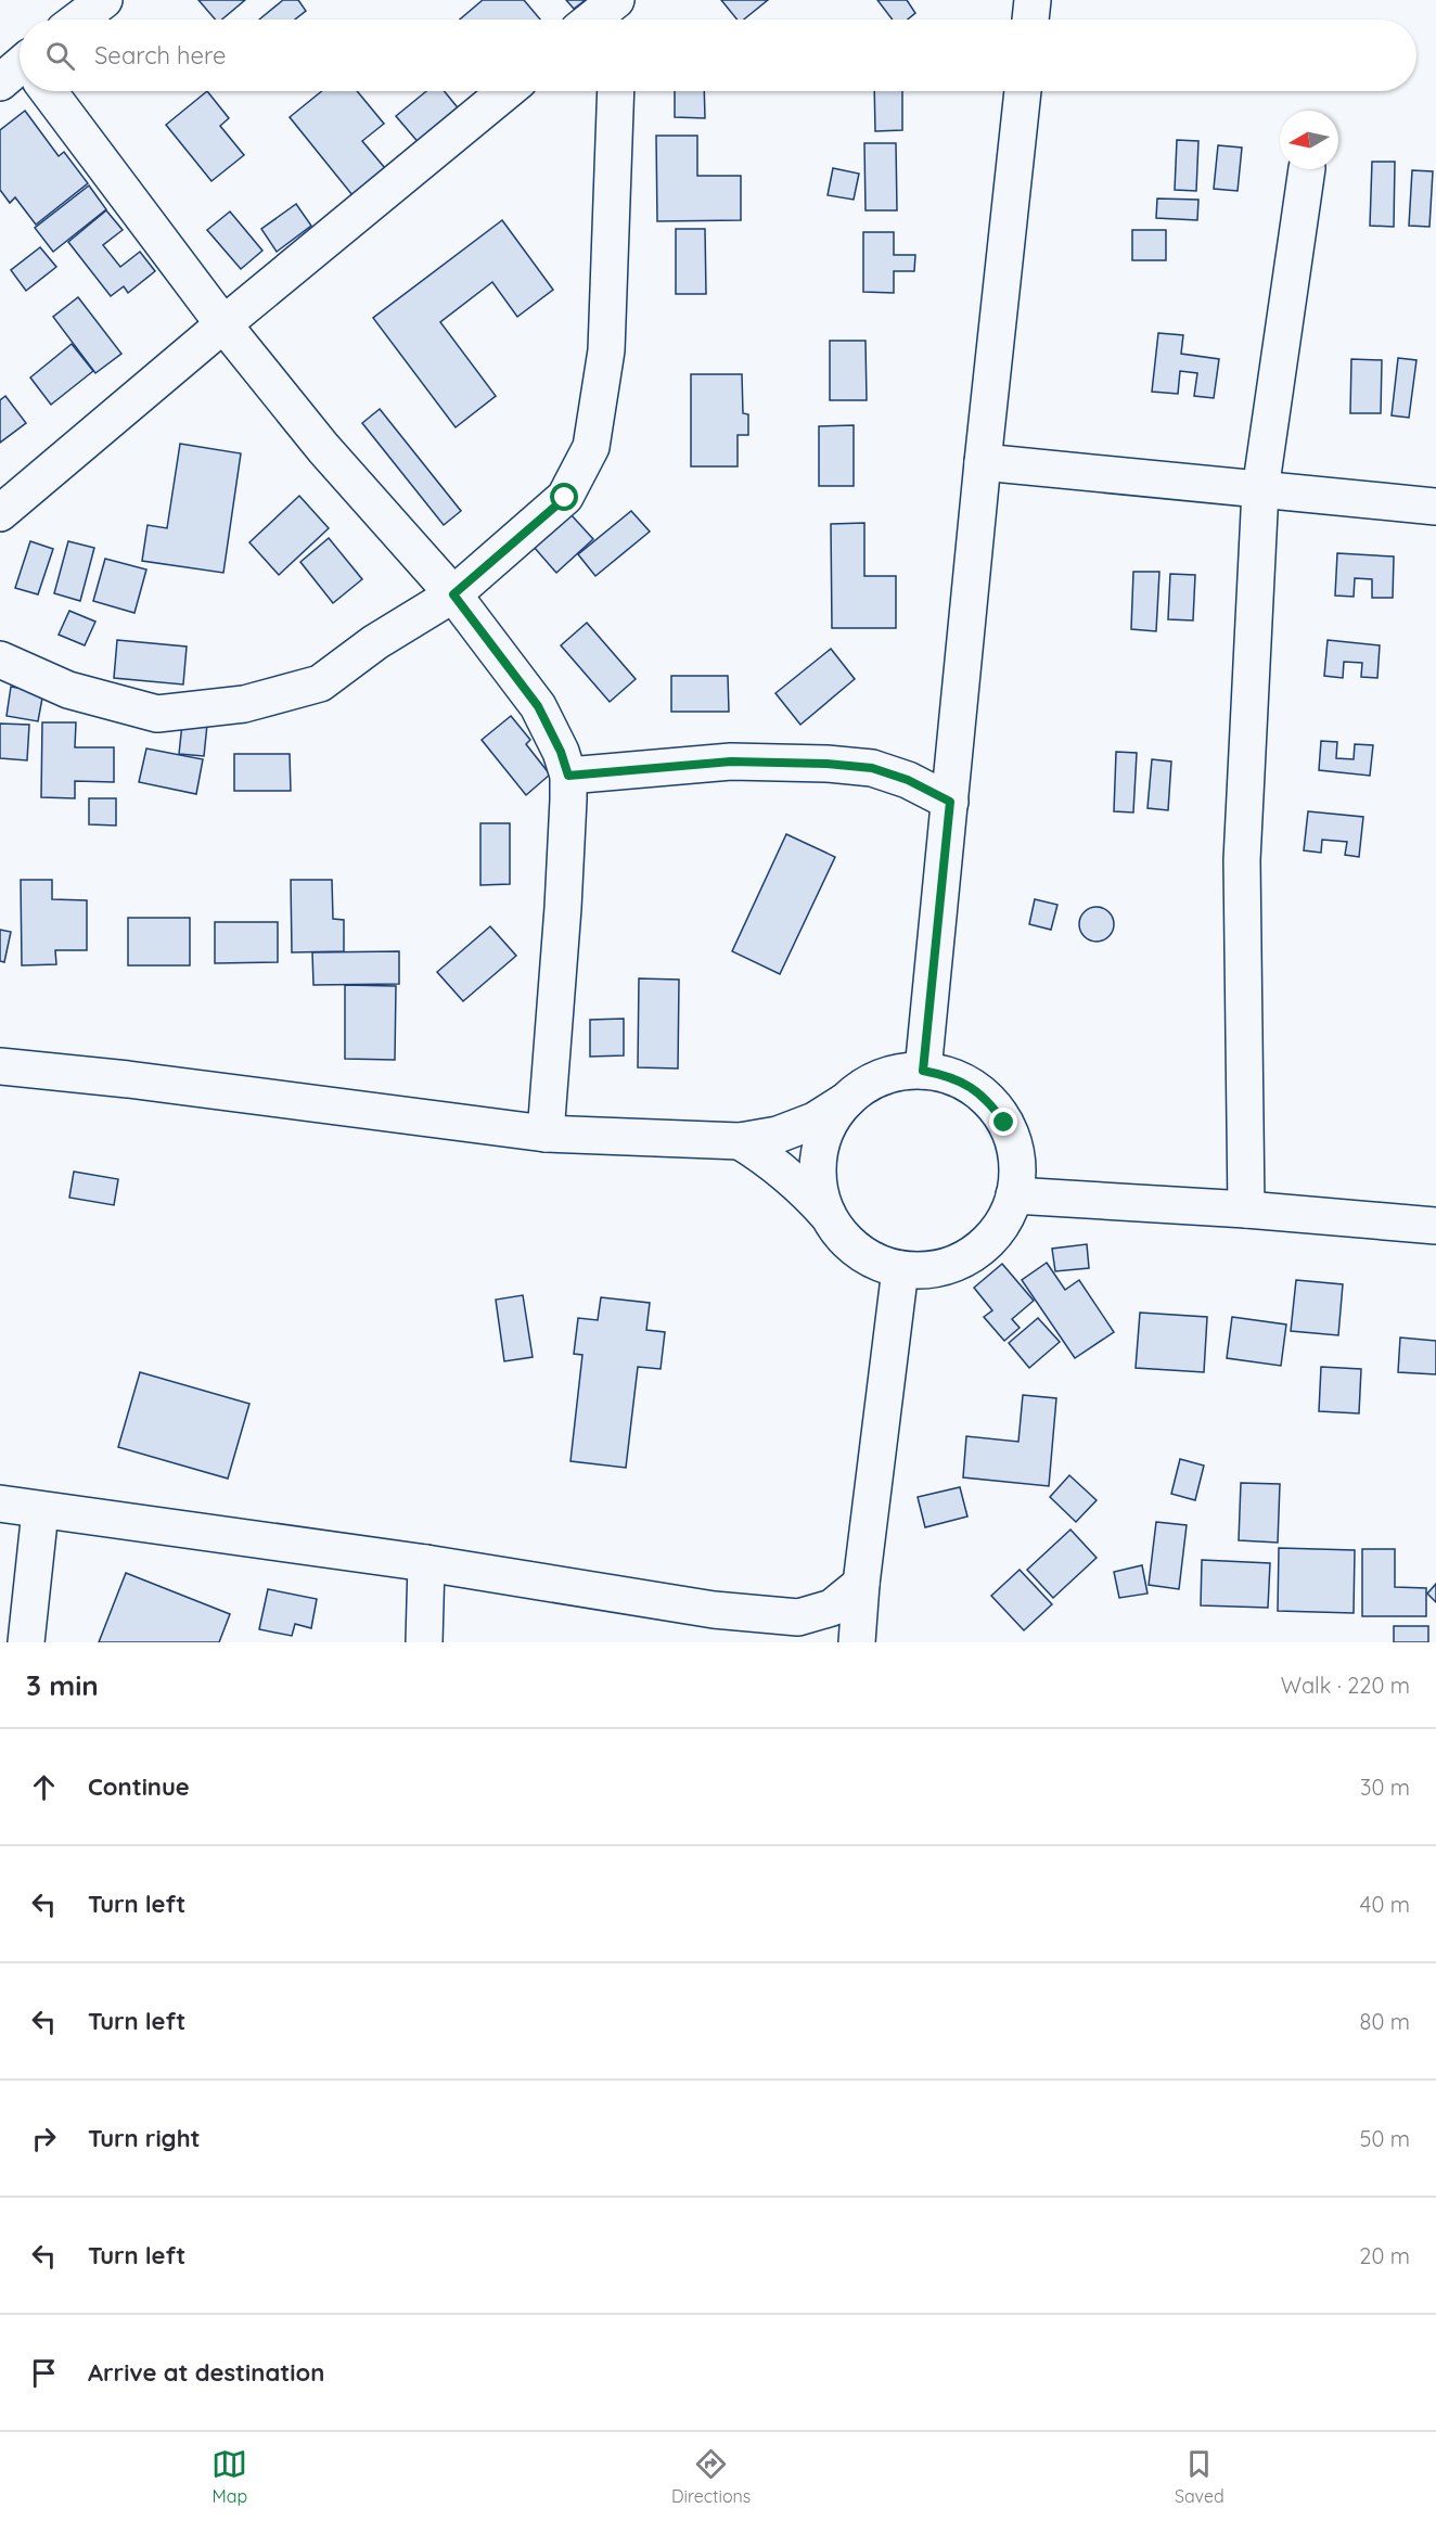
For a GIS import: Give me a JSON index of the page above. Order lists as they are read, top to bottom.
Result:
{
  "north": "left",
  "page": {
    "search": "Search here",
    "heading": ["3 min", "Walk · 220 m"],
    "list": [
      ["Continue", "30 m"],
      ["Turn left", "40 m"],
      ["Turn left", "80 m"],
      ["Turn right", "50 m"],
      ["Turn left", "20 m"],
      "Arrive at destination"
    ],
    "nav": ["Map", "Directions", "Saved"]
  }
}
